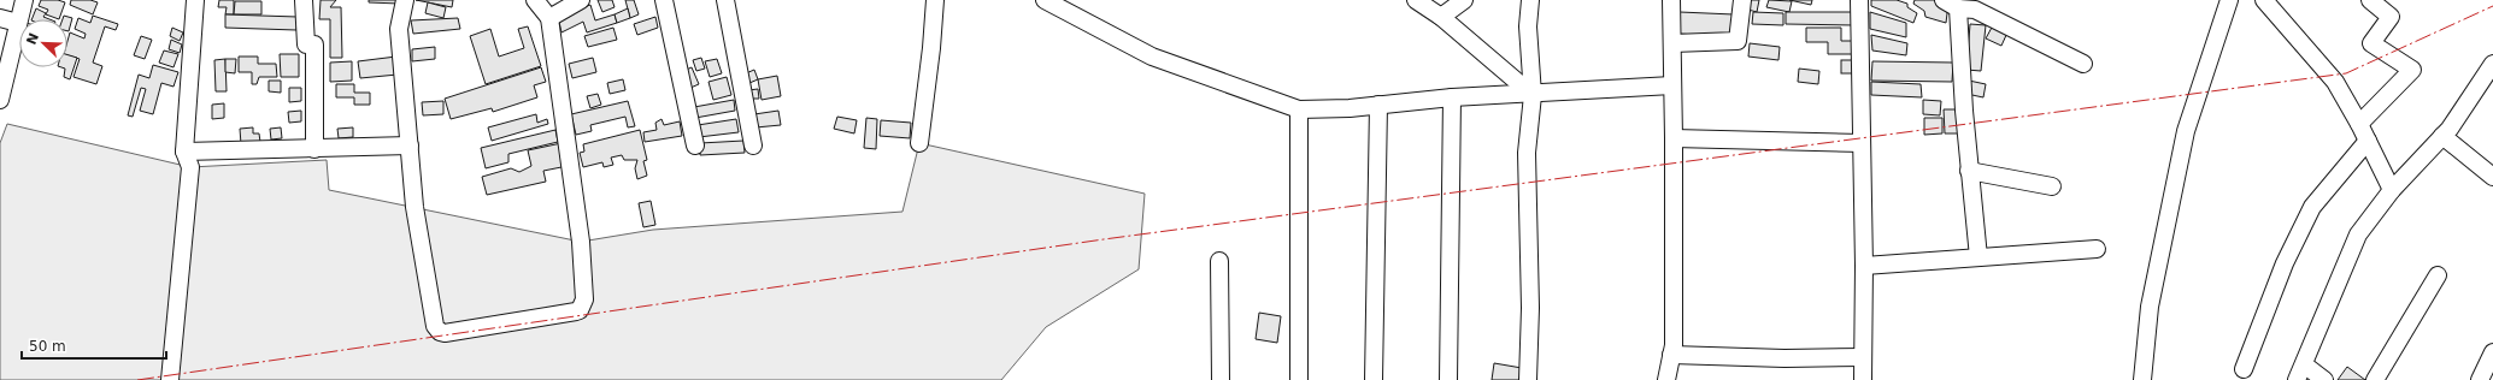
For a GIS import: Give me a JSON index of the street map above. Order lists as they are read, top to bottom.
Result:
{
  "scale_bar": "50 m",
  "north": "top left"
}
